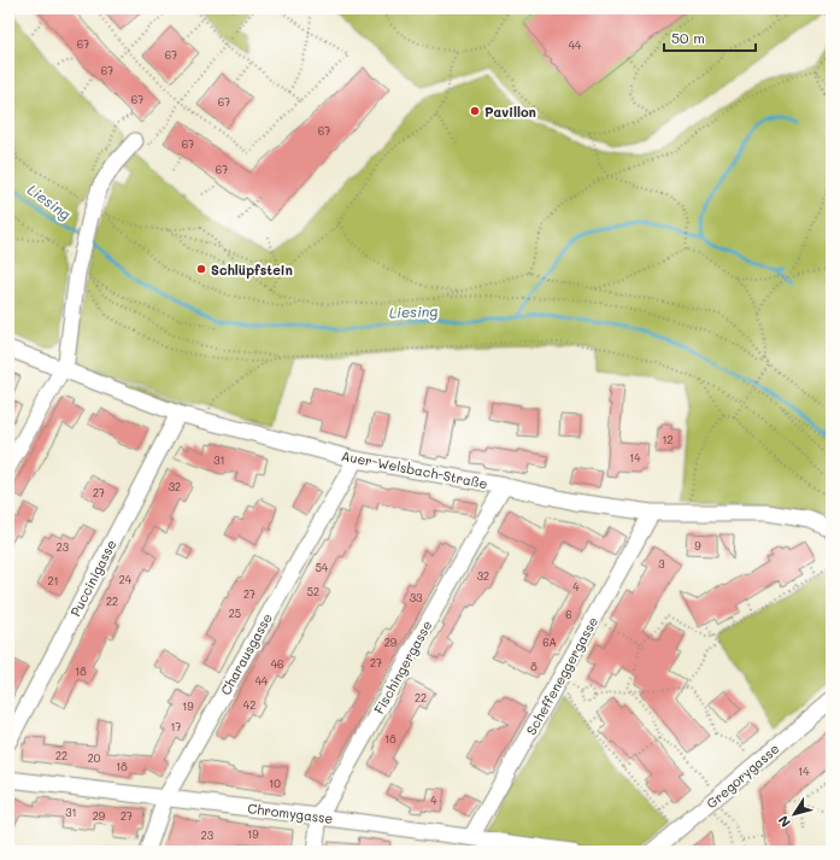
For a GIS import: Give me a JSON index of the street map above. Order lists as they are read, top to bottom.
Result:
{
  "streets": {
    "street": [
      "Auer-Welsbach-Straße",
      "Puccinigasse",
      "Charausgasse",
      "Fischingergasse",
      "Scheffeneggergasse",
      "Gregorygasse",
      "Chromygasse"
    ]
  },
  "crossings": [
    ["Auer-Welsbach-Straße", "Puccinigasse"],
    ["Auer-Welsbach-Straße", "Charausgasse"],
    ["Auer-Welsbach-Straße", "Fischingergasse"],
    ["Auer-Welsbach-Straße", "Scheffeneggergasse"],
    ["Charausgasse", "Chromygasse"],
    ["Fischingergasse", "Chromygasse"],
    ["Scheffeneggergasse", "Chromygasse"]
  ],
  "water": ["Liesing"],
  "places": ["Pavillon", "Schlüpfstein"],
  "house_numbers": [
    "67",
    "44",
    "67",
    "67",
    "67",
    "67",
    "67",
    "67",
    "67",
    "12",
    "14",
    "31",
    "32",
    "27",
    "9",
    "23",
    "3",
    "54",
    "32",
    "24",
    "21",
    "4",
    "52",
    "27",
    "33",
    "22",
    "25",
    "6",
    "29",
    "6A",
    "27",
    "46",
    "8",
    "18",
    "44",
    "22",
    "42",
    "19",
    "17",
    "18",
    "22",
    "20",
    "18",
    "14",
    "10",
    "4",
    "31",
    "29",
    "27",
    "19",
    "23"
  ],
  "scale_bar": "50 m",
  "north": "bottom left"
}
